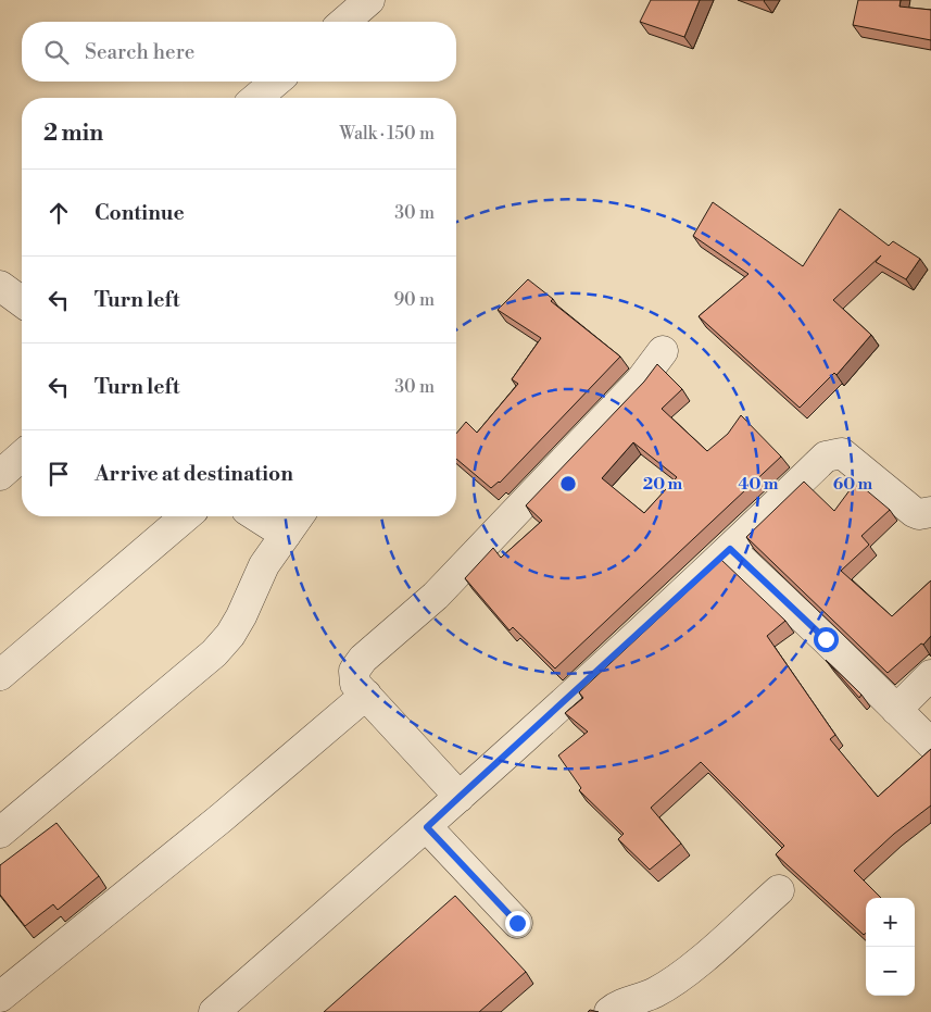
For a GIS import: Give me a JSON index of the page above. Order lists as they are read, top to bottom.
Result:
{
  "page": {
    "search": "Search here",
    "heading": ["2 min", "Walk · 150 m"],
    "list": [
      ["Continue", "30 m"],
      ["Turn left", "90 m"],
      ["Turn left", "30 m"],
      "Arrive at destination"
    ],
    "map_buttons": ["+", "−"]
  },
  "rings": ["20 m", "40 m", "60 m"]
}
